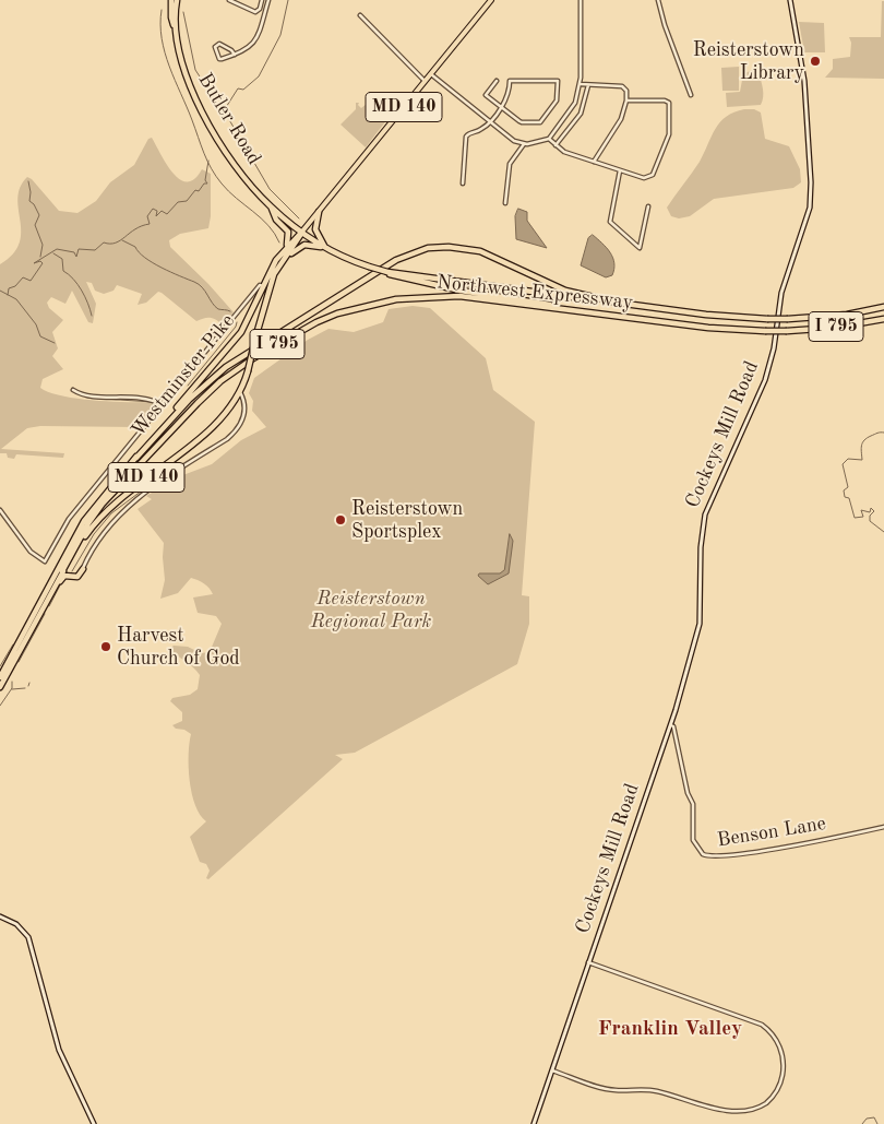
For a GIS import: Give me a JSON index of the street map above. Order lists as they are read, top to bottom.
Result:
{
  "streets": {
    "highway": [
      "MD 140",
      "Butler Road",
      "Northwest Expressway",
      "I 795",
      "Westminster Pike"
    ],
    "street": ["Cockeys Mill Road", "Benson Lane"]
  },
  "crossings": [
    ["Butler Road", "Westminster Pike"],
    ["Northwest Expressway", "Westminster Pike"],
    ["Cockeys Mill Road", "Benson Lane"]
  ],
  "districts": ["Franklin Valley"],
  "parks": ["Reisterstown Regional Park"],
  "places": ["Reisterstown Library", "Reisterstown Sportsplex", "Harvest Church of God"]
}
